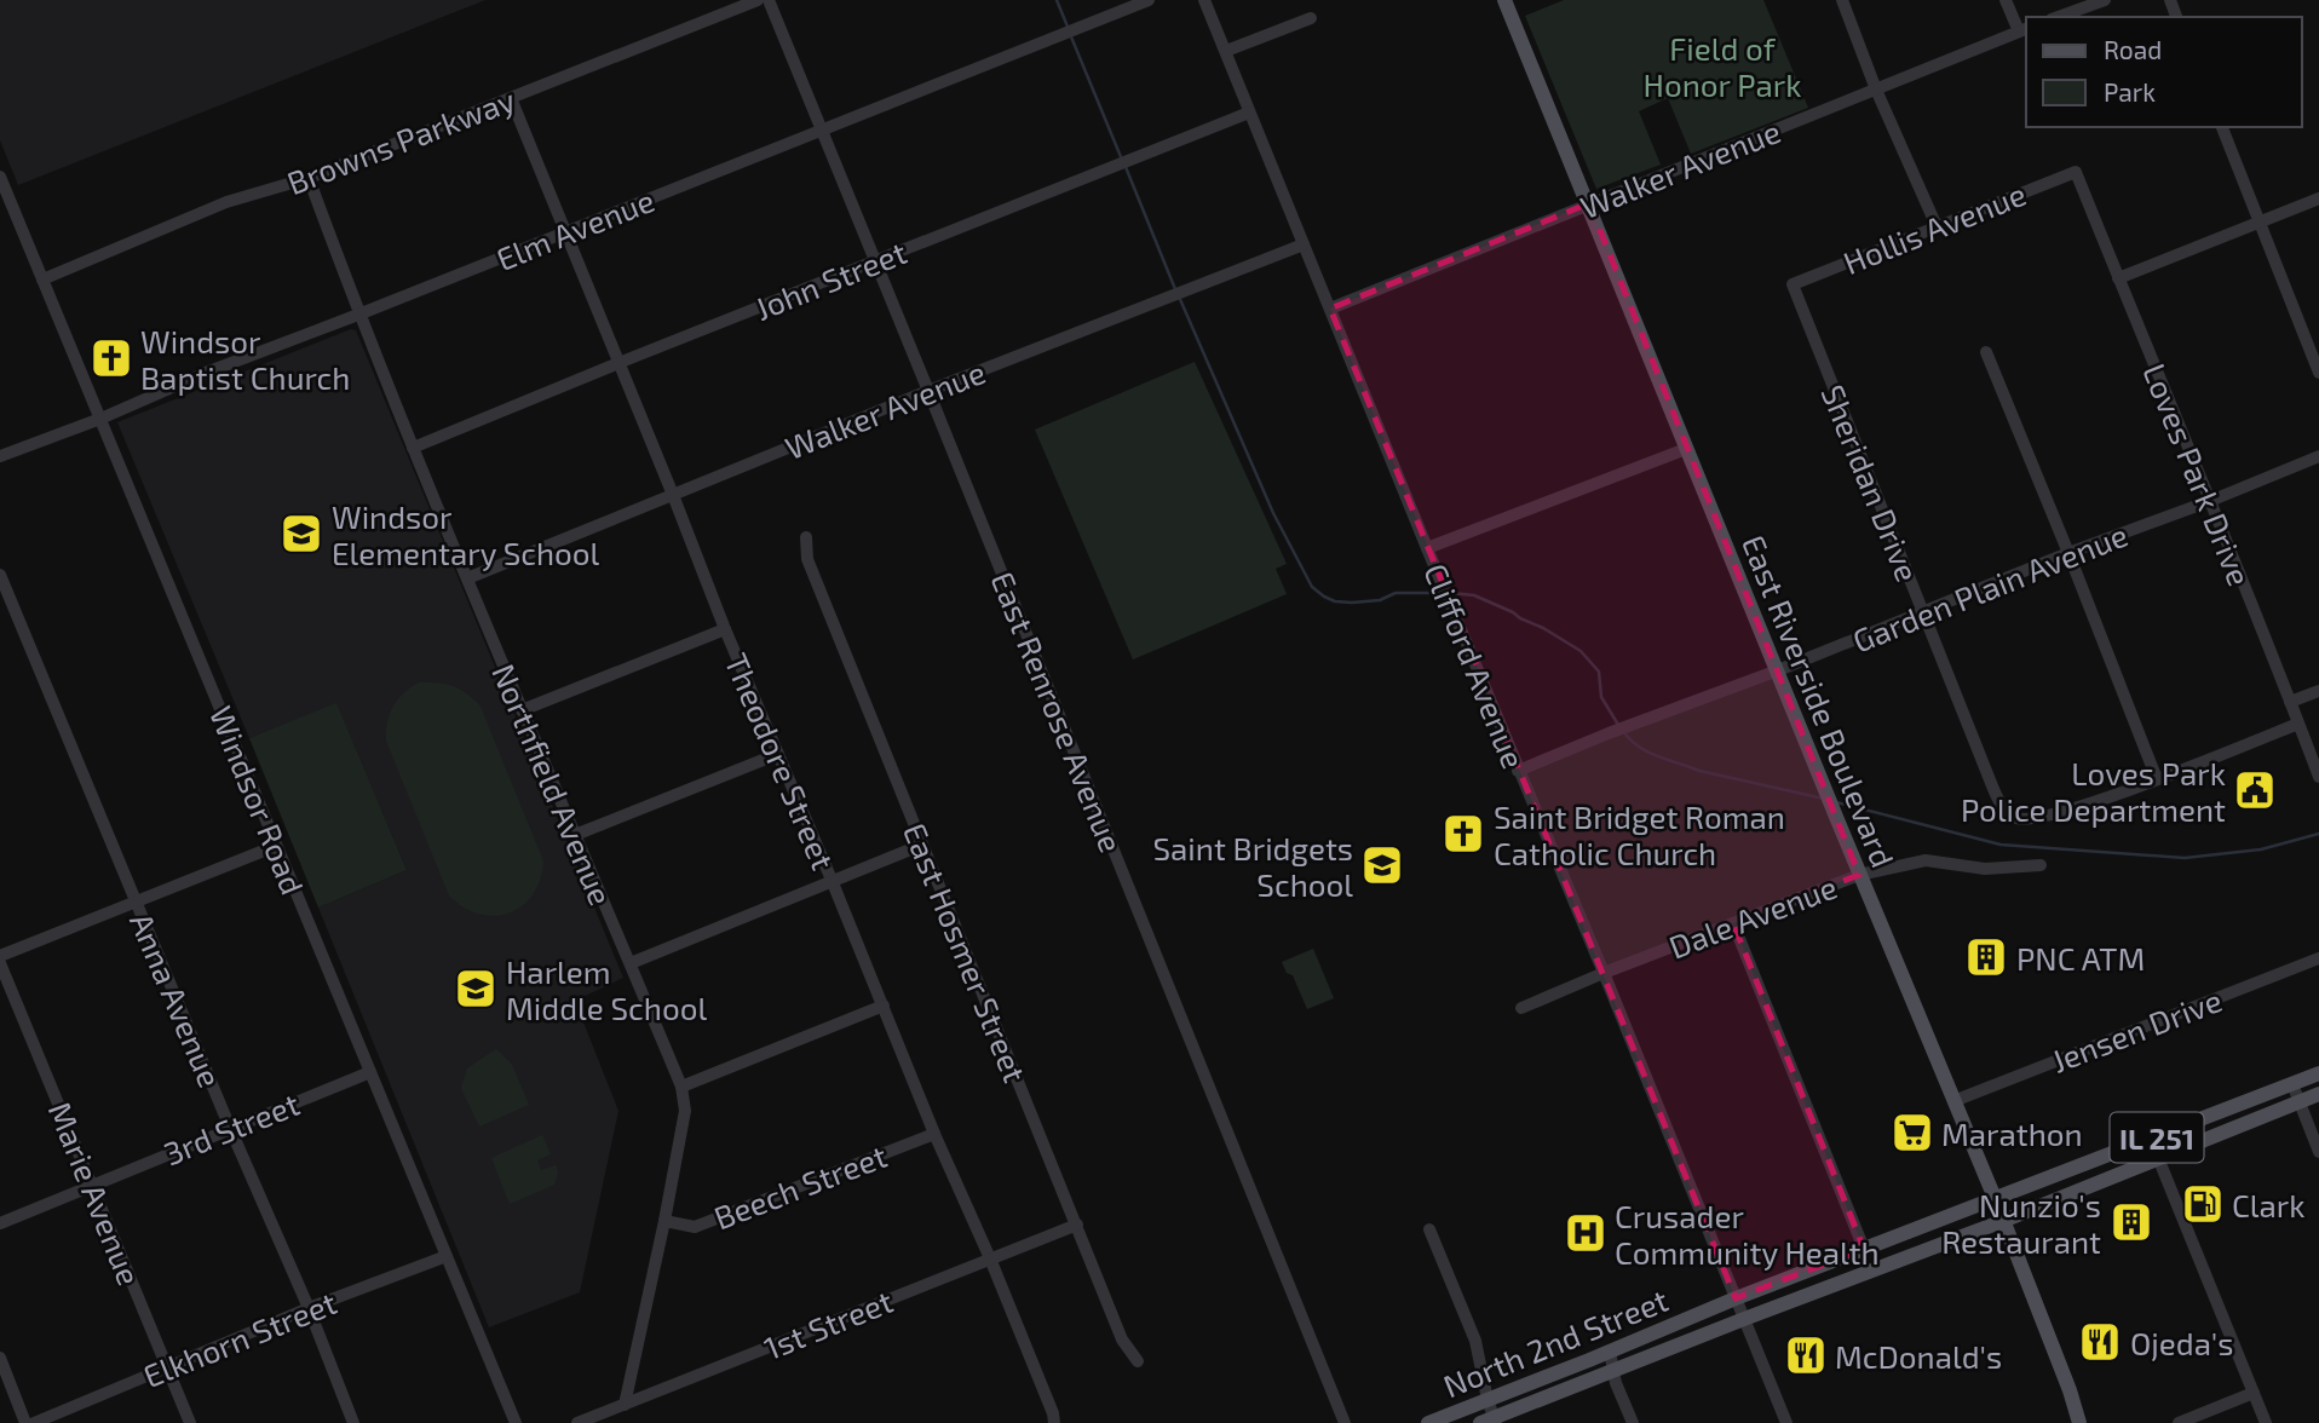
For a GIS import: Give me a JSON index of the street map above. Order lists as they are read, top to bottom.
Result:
{
  "streets": {
    "main road": ["East Riverside Boulevard", "IL 251", "North 2nd Street"],
    "street": [
      "Browns Parkway",
      "Walker Avenue",
      "Hollis Avenue",
      "Elm Avenue",
      "John Street",
      "Loves Park Drive",
      "Sheridan Drive",
      "Garden Plain Avenue",
      "Clifford Avenue",
      "East Renrose Avenue",
      "Theodore Street",
      "Northfield Avenue",
      "Windsor Road",
      "Dale Avenue",
      "East Hosmer Street",
      "Anna Avenue",
      "Jensen Drive",
      "3rd Street",
      "Beech Street",
      "Marie Avenue",
      "1st Street",
      "Elkhorn Street"
    ]
  },
  "crossings": [
    ["Browns Parkway", "Theodore Street"],
    ["Browns Parkway", "Northfield Avenue"],
    ["Browns Parkway", "Windsor Road"],
    ["Walker Avenue", "Clifford Avenue"],
    ["Walker Avenue", "East Riverside Boulevard"],
    ["Walker Avenue", "East Renrose Avenue"],
    ["Walker Avenue", "Theodore Street"],
    ["Walker Avenue", "Northfield Avenue"],
    ["Hollis Avenue", "Loves Park Drive"],
    ["Hollis Avenue", "Sheridan Drive"],
    ["Elm Avenue", "East Renrose Avenue"],
    ["Elm Avenue", "Theodore Street"],
    ["Elm Avenue", "Northfield Avenue"],
    ["Elm Avenue", "Windsor Road"],
    ["John Street", "Clifford Avenue"],
    ["John Street", "East Renrose Avenue"],
    ["John Street", "Theodore Street"],
    ["John Street", "Northfield Avenue"],
    ["Loves Park Drive", "Garden Plain Avenue"],
    ["Sheridan Drive", "Garden Plain Avenue"],
    ["Garden Plain Avenue", "Clifford Avenue"],
    ["Garden Plain Avenue", "East Riverside Boulevard"],
    ["Clifford Avenue", "Dale Avenue"],
    ["Clifford Avenue", "North 2nd Street"],
    ["East Riverside Boulevard", "Dale Avenue"],
    ["East Riverside Boulevard", "Jensen Drive"],
    ["East Riverside Boulevard", "North 2nd Street"],
    ["Theodore Street", "Beech Street"],
    ["Theodore Street", "1st Street"],
    ["Northfield Avenue", "Beech Street"],
    ["Northfield Avenue", "1st Street"],
    ["Windsor Road", "3rd Street"],
    ["Windsor Road", "Elkhorn Street"],
    ["East Hosmer Street", "1st Street"],
    ["Anna Avenue", "3rd Street"],
    ["Anna Avenue", "Elkhorn Street"],
    ["3rd Street", "Marie Avenue"],
    ["Marie Avenue", "Elkhorn Street"]
  ],
  "parks": ["Field of Honor Park"],
  "places": {
    "church": ["Windsor Baptist Church", "Saint Bridget Roman Catholic Church"],
    "school or university": ["Windsor Elementary School", "Saint Bridgets School", "Harlem Middle School"],
    "public building": ["Loves Park Police Department"],
    "building": ["PNC ATM", "Nunzio's Restaurant"],
    "supermarket": ["Marathon"],
    "fuel station": ["Clark"],
    "hospital": ["Crusader Community Health"],
    "restaurant": ["Ojeda's", "McDonald's"]
  },
  "legend": ["Road", "Park"]
}
